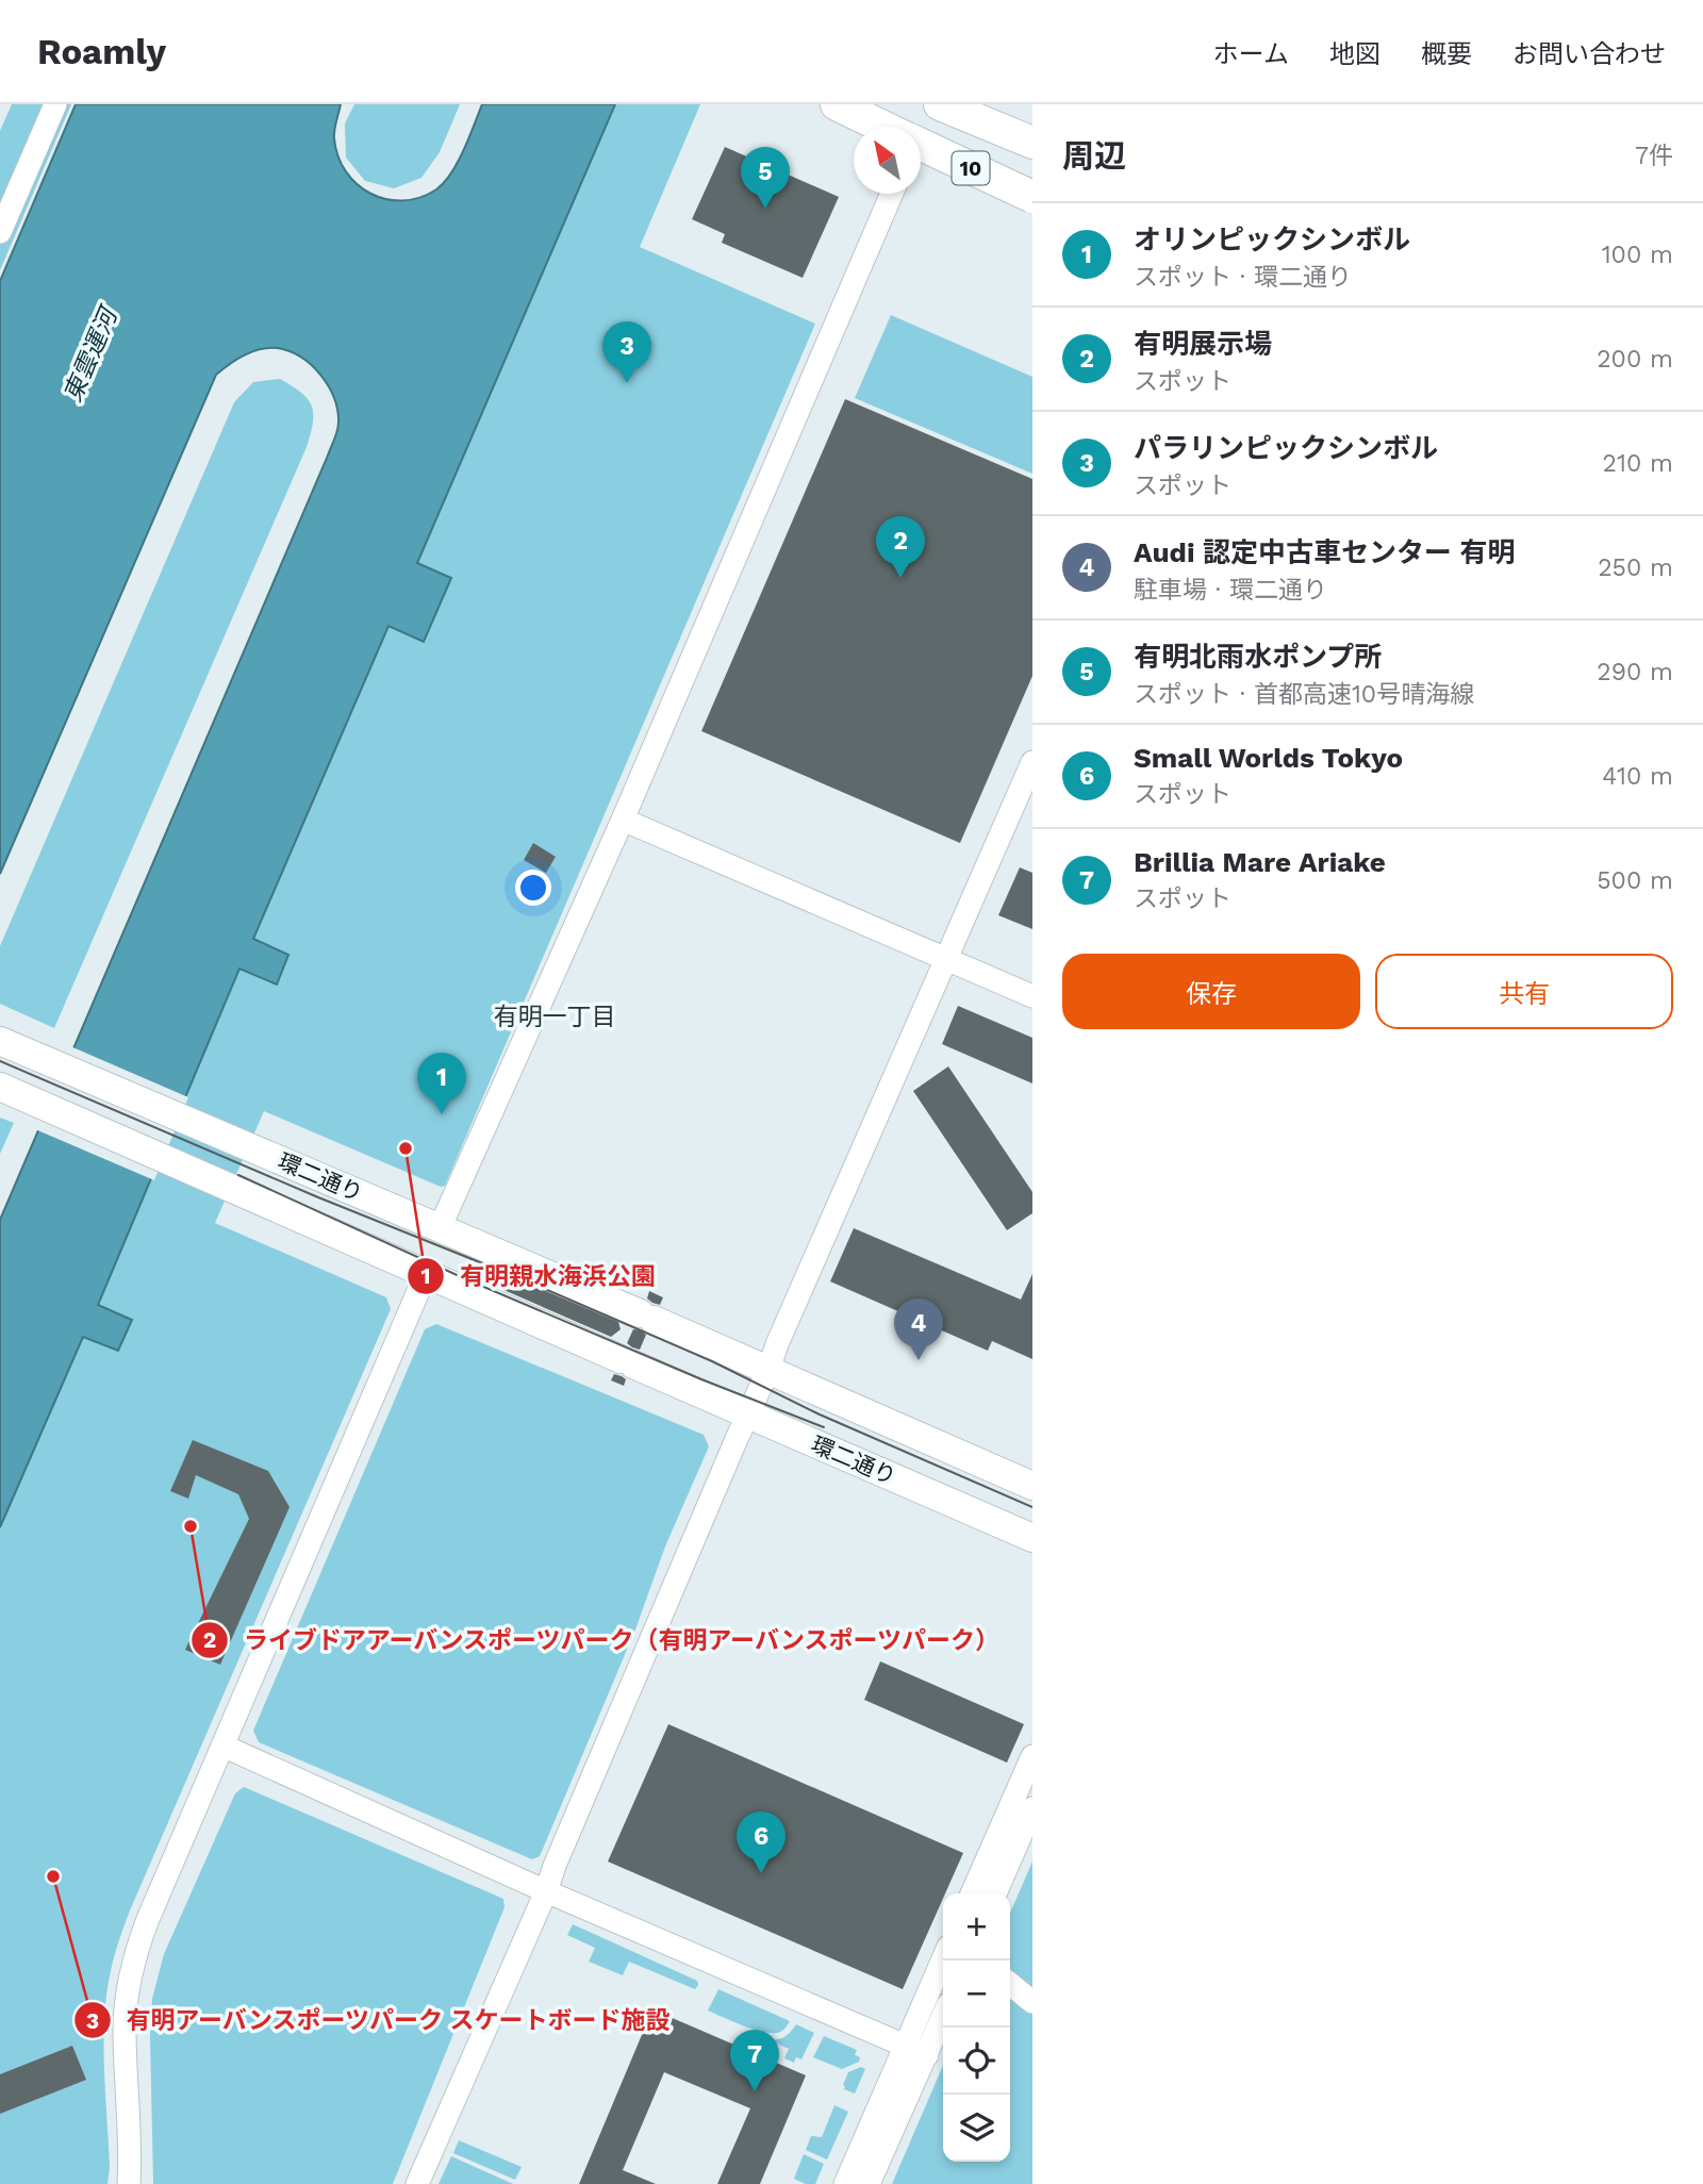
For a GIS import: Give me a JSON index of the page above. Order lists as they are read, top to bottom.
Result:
{
  "streets": {
    "highway": ["10"],
    "main road": ["環二通り"]
  },
  "districts": ["有明一丁目"],
  "water": ["東雲運河"],
  "places": ["有明親水海浜公園", "ライブドアアーバンスポーツパーク（有明アーバンスポーツパーク）", "有明アーバンスポーツパーク スケートボード施設"],
  "north": "top left",
  "page": {
    "header": "Roamly",
    "nav": [
      "ホーム",
      "地図",
      "概要",
      "お問い合わせ"
    ],
    "heading": ["周辺", "7件"],
    "pins": [
      "5",
      "3",
      "2",
      "1",
      "4",
      "6",
      "7"
    ],
    "list": [
      {
        "mark": "1",
        "name": "オリンピックシンボル",
        "note": "スポット · 環二通り",
        "value": "100 m"
      },
      {
        "mark": "2",
        "name": "有明展示場",
        "note": "スポット",
        "value": "200 m"
      },
      {
        "mark": "3",
        "name": "パラリンピックシンボル",
        "note": "スポット",
        "value": "210 m"
      },
      {
        "mark": "4",
        "name": "Audi 認定中古車センター 有明",
        "note": "駐車場 · 環二通り",
        "value": "250 m"
      },
      {
        "mark": "5",
        "name": "有明北雨水ポンプ所",
        "note": "スポット · 首都高速10号晴海線",
        "value": "290 m"
      },
      {
        "mark": "6",
        "name": "Small Worlds Tokyo",
        "note": "スポット",
        "value": "410 m"
      },
      {
        "mark": "7",
        "name": "Brillia Mare Ariake",
        "note": "スポット",
        "value": "500 m"
      }
    ],
    "buttons": ["保存", "共有"],
    "map_buttons": ["+", "−"]
  }
}
